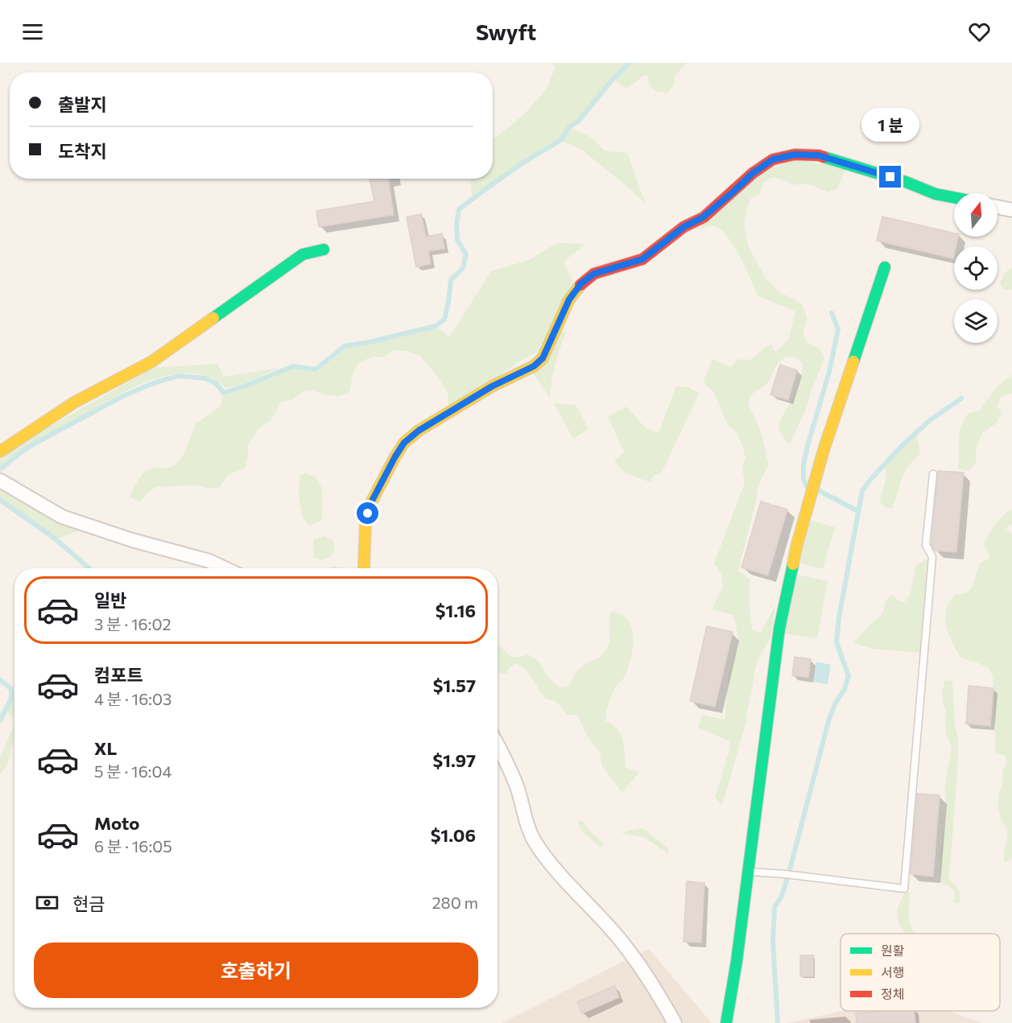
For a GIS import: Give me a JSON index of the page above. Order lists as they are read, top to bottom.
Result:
{
  "legend": ["원활", "서행", "정체"],
  "north": "top",
  "page": {
    "header": "Swyft",
    "banner": ["출발지", "도착지"],
    "bubble": "1 분",
    "list": [
      {
        "name": "일반",
        "note": "3 분 · 16:02",
        "value": "$1.16"
      },
      {
        "name": "컴포트",
        "note": "4 분 · 16:03",
        "value": "$1.57"
      },
      {
        "name": "XL",
        "note": "5 분 · 16:04",
        "value": "$1.97"
      },
      {
        "name": "Moto",
        "note": "6 분 · 16:05",
        "value": "$1.06"
      }
    ],
    "pay": ["현금", "280 m"],
    "buttons": "호출하기"
  }
}
